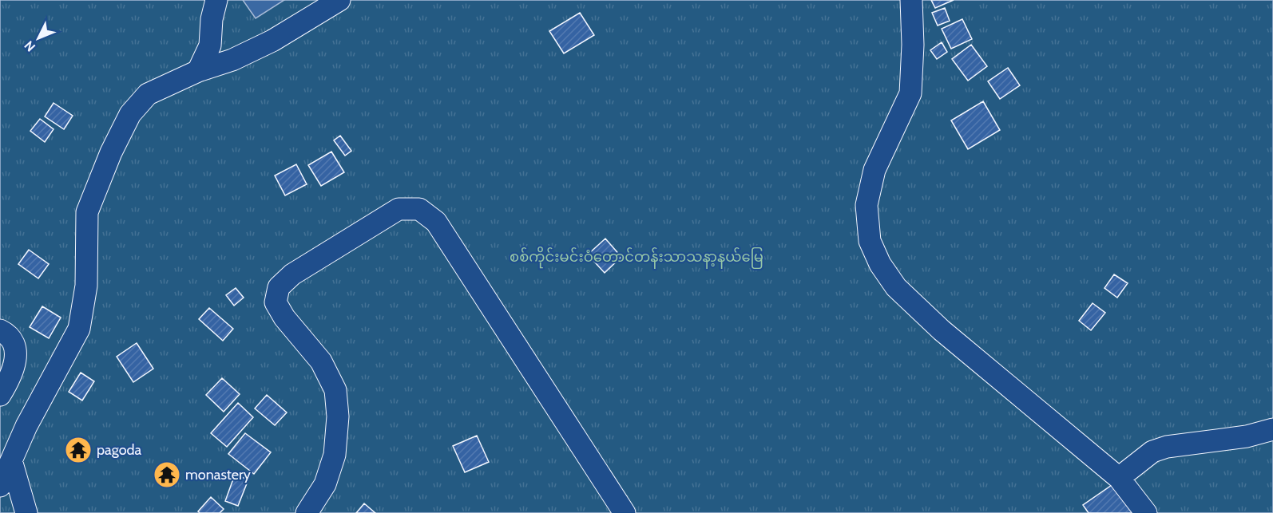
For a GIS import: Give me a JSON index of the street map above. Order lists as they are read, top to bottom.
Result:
{
  "parks": ["စစ်ကိုင်းမင်းဝံတောင်တန်းသာသနာ့နယ်မြေ"],
  "places": {
    "temple": ["pagoda", "monastery"]
  },
  "north": "bottom left"
}
